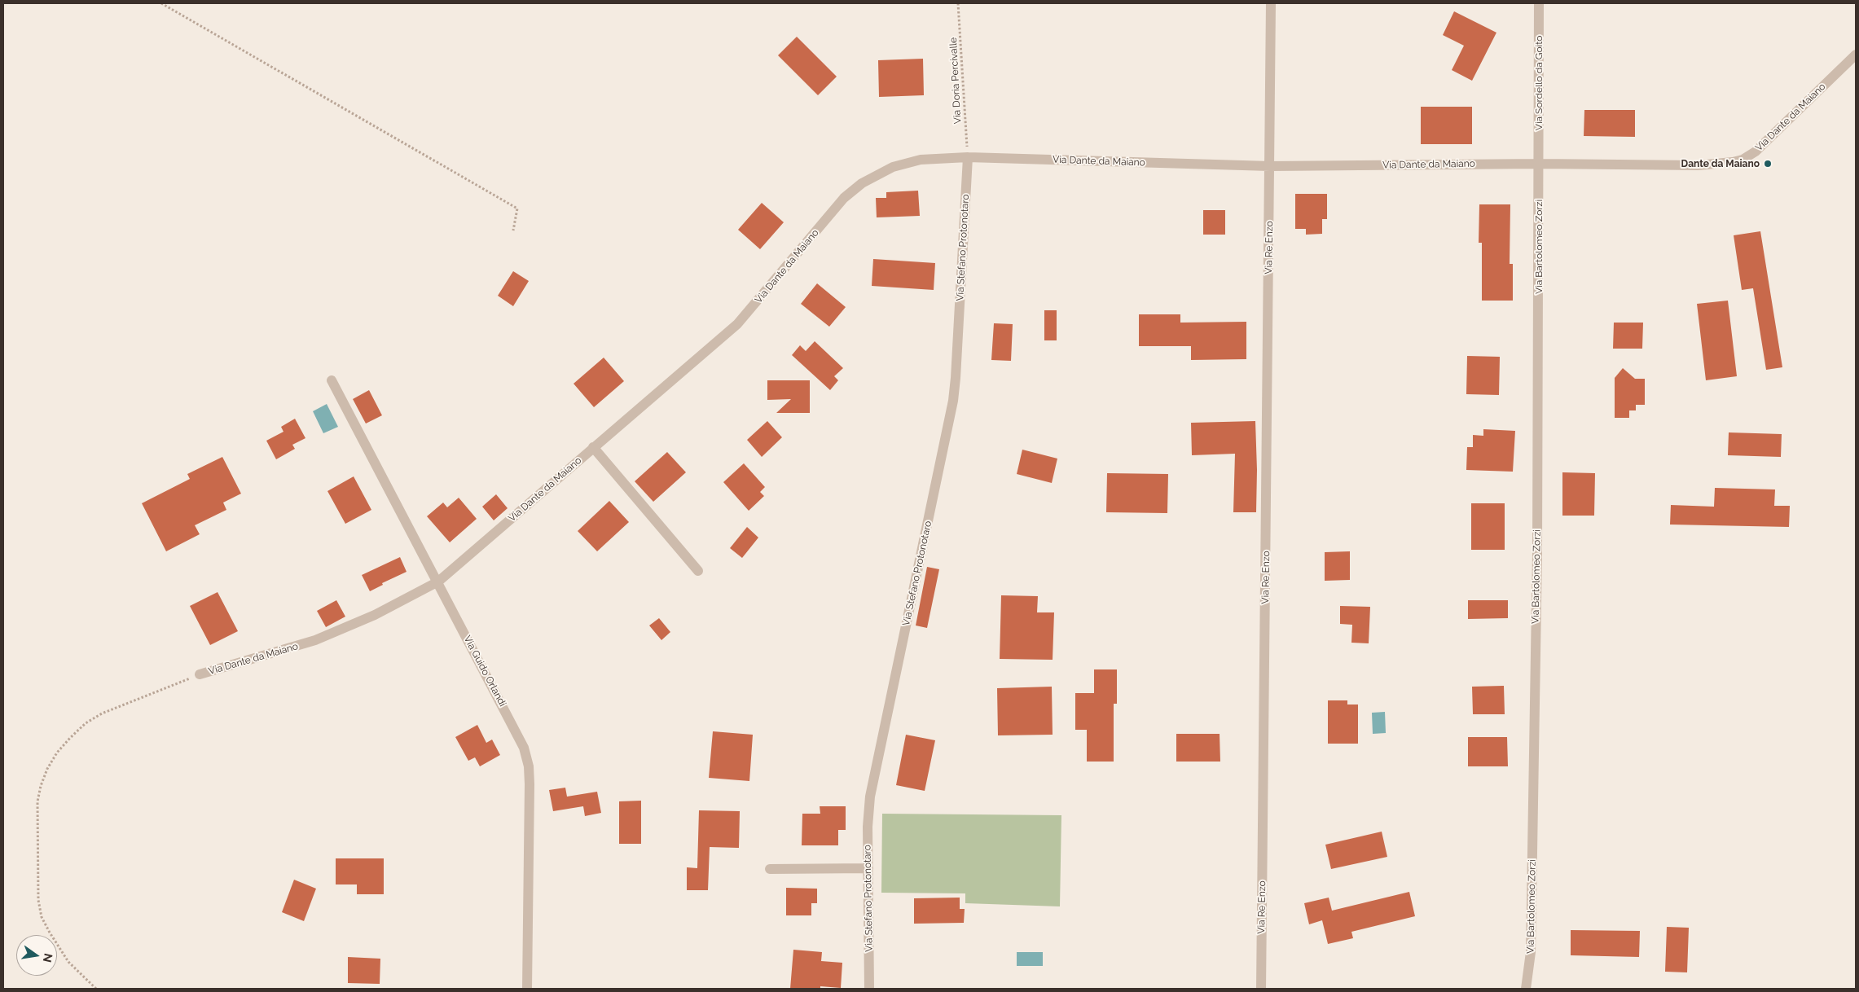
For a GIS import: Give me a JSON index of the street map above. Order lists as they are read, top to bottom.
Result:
{
  "streets": {
    "street": [
      "Via Sordello da Goito",
      "Via Dante da Maiano",
      "Via Bartolomeo Zorzi",
      "Via Stefano Protonotaro",
      "Via Re Enzo",
      "Via Guido Orlandi"
    ],
    "path": ["Via Doria Percivalle"]
  },
  "crossings": [
    ["Via Doria Percivalle", "Via Dante da Maiano"],
    ["Via Doria Percivalle", "Via Stefano Protonotaro"],
    ["Via Sordello da Goito", "Via Dante da Maiano"],
    ["Via Sordello da Goito", "Via Bartolomeo Zorzi"],
    ["Via Dante da Maiano", "Via Bartolomeo Zorzi"],
    ["Via Dante da Maiano", "Via Stefano Protonotaro"],
    ["Via Dante da Maiano", "Via Re Enzo"],
    ["Via Dante da Maiano", "Via Guido Orlandi"]
  ],
  "places": ["Dante da Maiano"],
  "north": "right"
}
